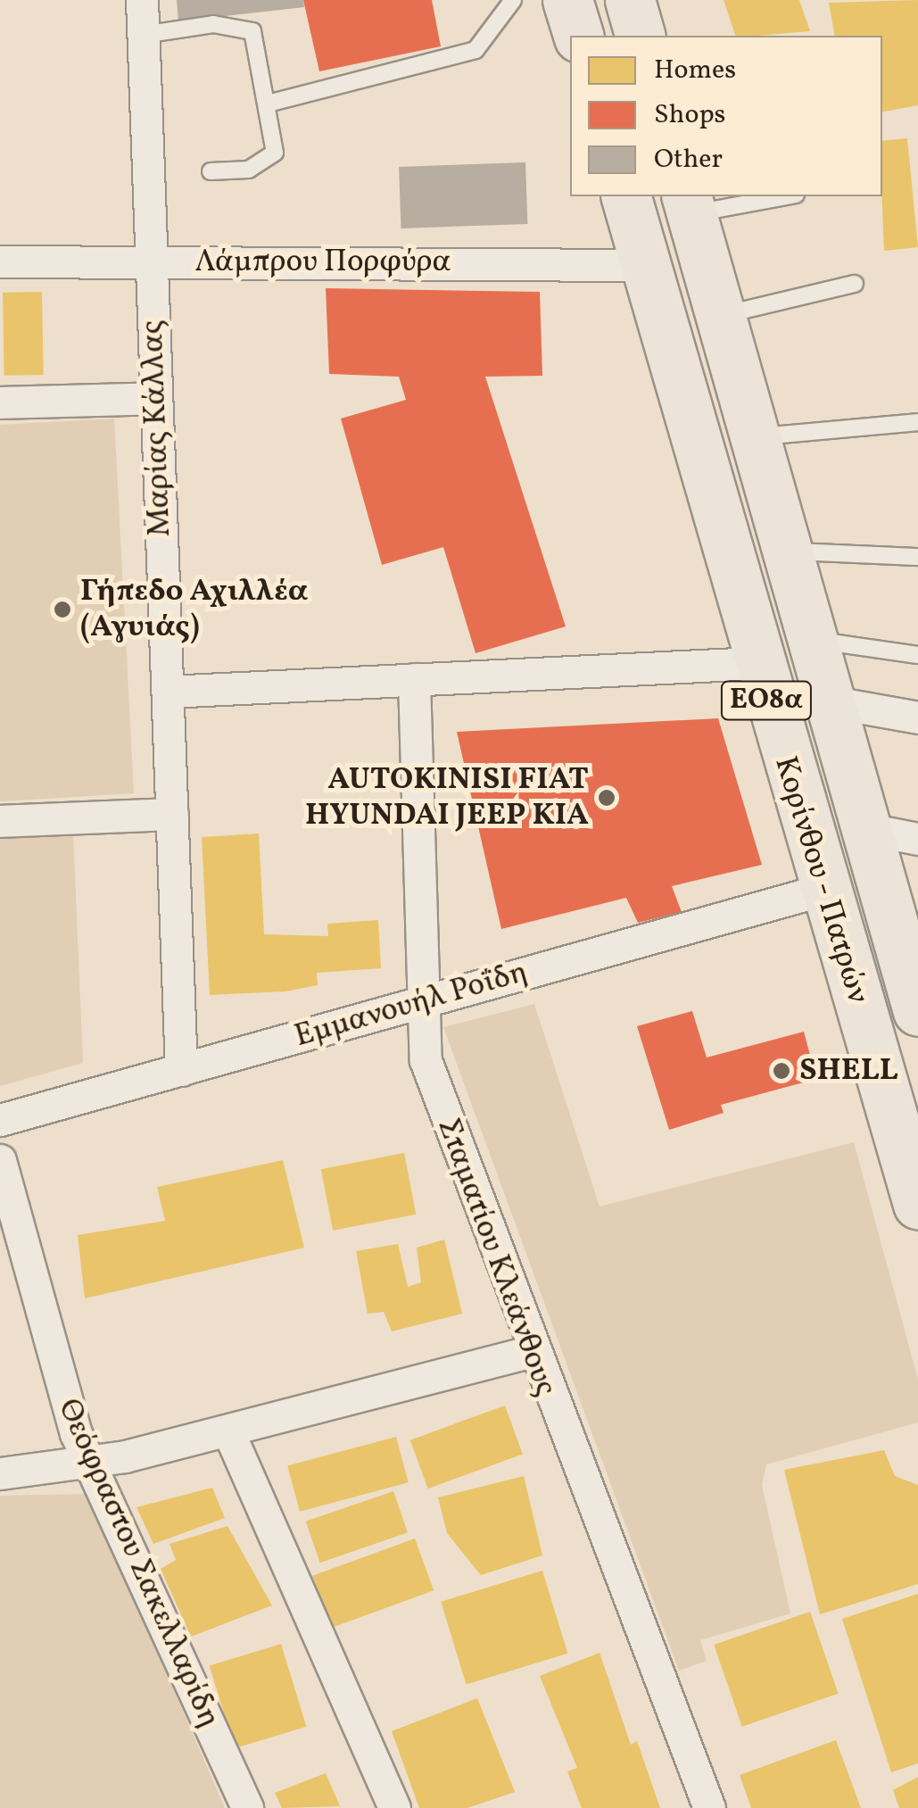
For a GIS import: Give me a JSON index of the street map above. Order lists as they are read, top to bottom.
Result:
{
  "streets": {
    "highway": ["ΕΟ8α", "Κορίνθου - Πατρών"],
    "street": [
      "Λάμπρου Πορφύρα",
      "Μαρίας Κάλλας",
      "Εμμανουήλ Ροΐδη",
      "Σταματίου Κλεάνθους",
      "Θεόφραστου Σακελλαρίδη"
    ]
  },
  "crossings": [
    ["Λάμπρου Πορφύρα", "Μαρίας Κάλλας"],
    ["Λάμπρου Πορφύρα", "Κορίνθου - Πατρών"],
    ["Μαρίας Κάλλας", "Εμμανουήλ Ροΐδη"],
    ["Κορίνθου - Πατρών", "Εμμανουήλ Ροΐδη"],
    ["Εμμανουήλ Ροΐδη", "Σταματίου Κλεάνθους"]
  ],
  "places": ["Γήπεδο Αχιλλέα (Αγυιάς)", "AUTOKINISI FIAT HYUNDAI JEEP KIA", "SHELL"],
  "legend": ["Homes", "Shops", "Other"]
}
